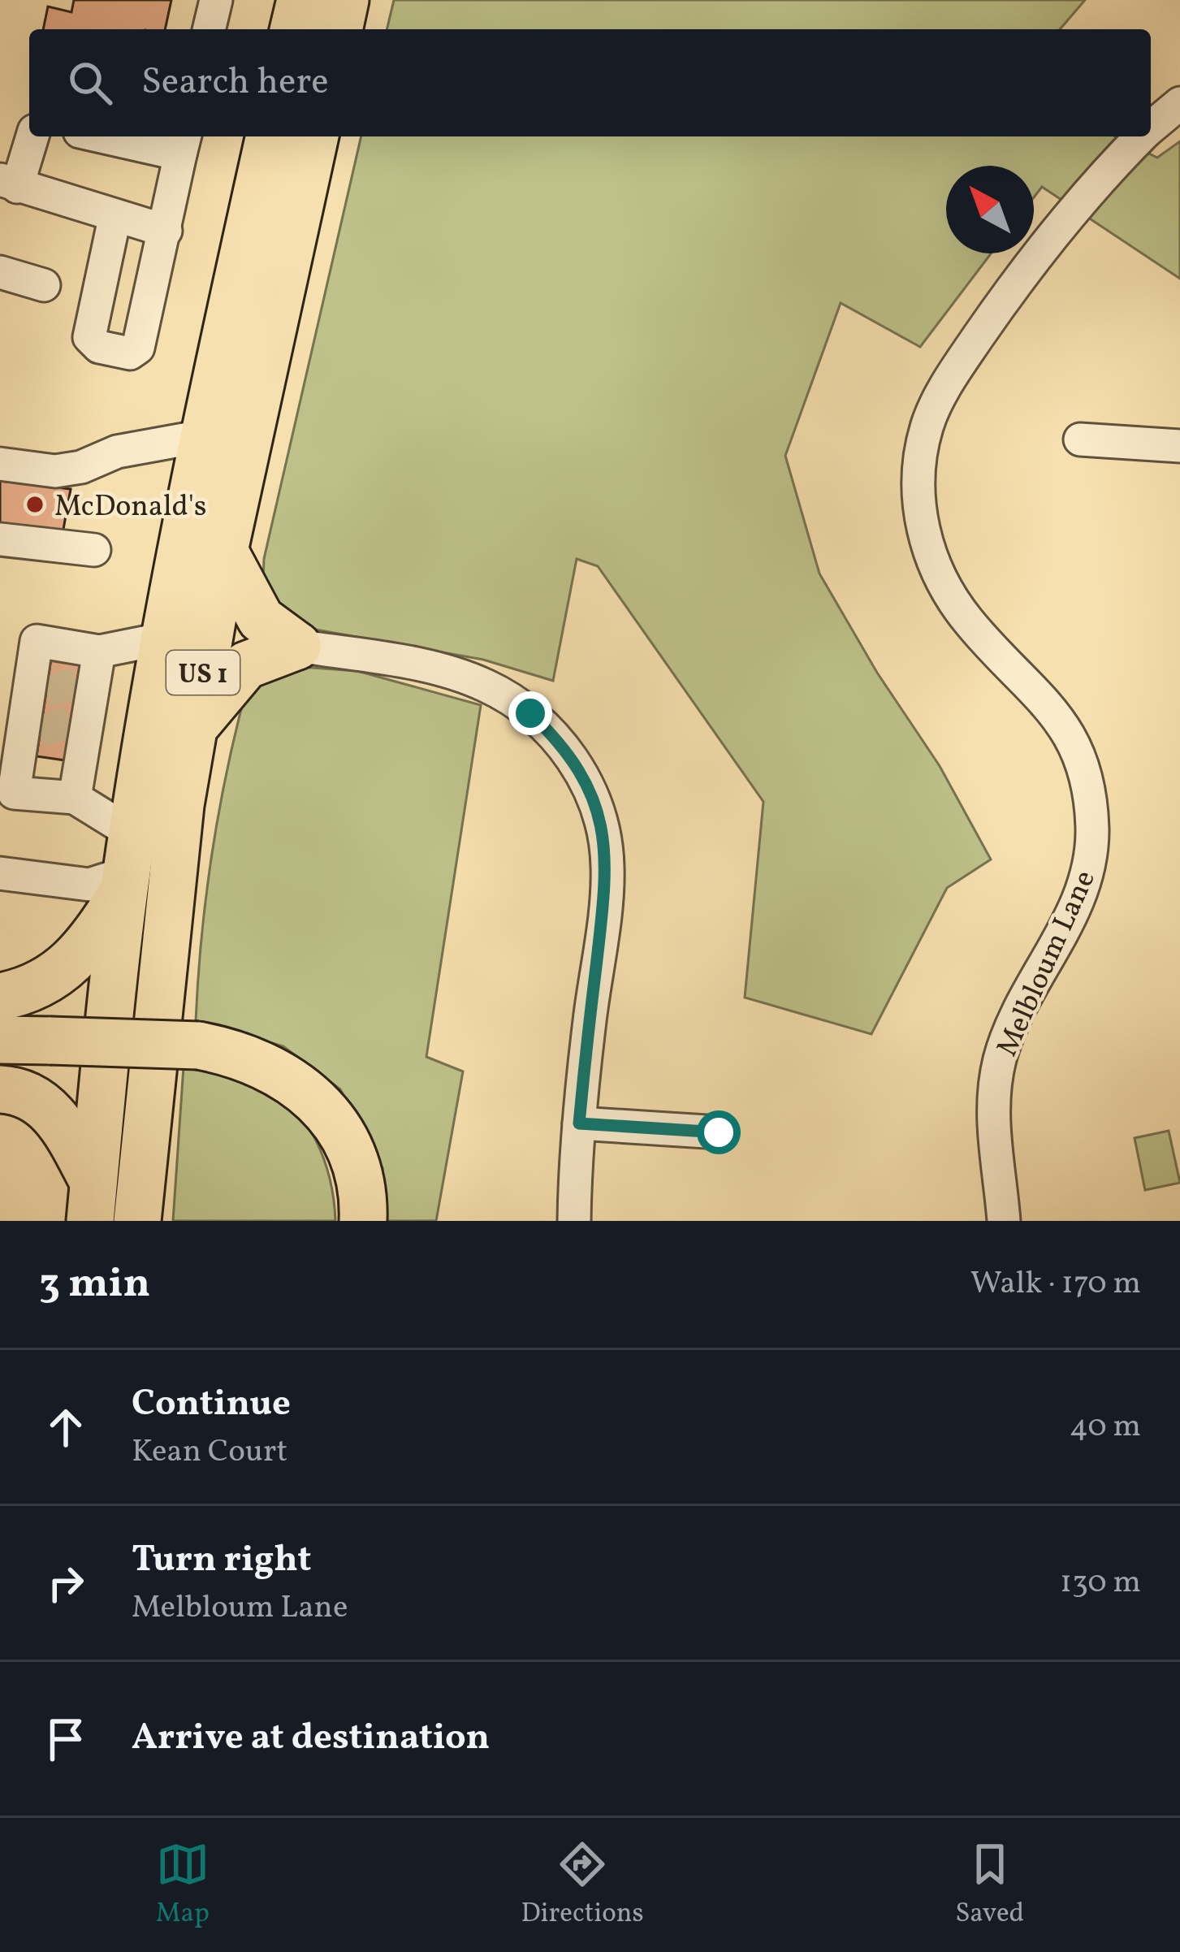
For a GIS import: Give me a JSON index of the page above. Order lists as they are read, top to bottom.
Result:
{
  "streets": {
    "highway": ["US 1"],
    "street": ["Melbloum Lane"]
  },
  "places": ["McDonald's"],
  "north": "top left",
  "page": {
    "search": "Search here",
    "heading": ["3 min", "Walk · 170 m"],
    "list": [
      ["Continue", "Kean Court", "40 m"],
      ["Turn right", "Melbloum Lane", "130 m"],
      "Arrive at destination"
    ],
    "nav": ["Map", "Directions", "Saved"]
  }
}
